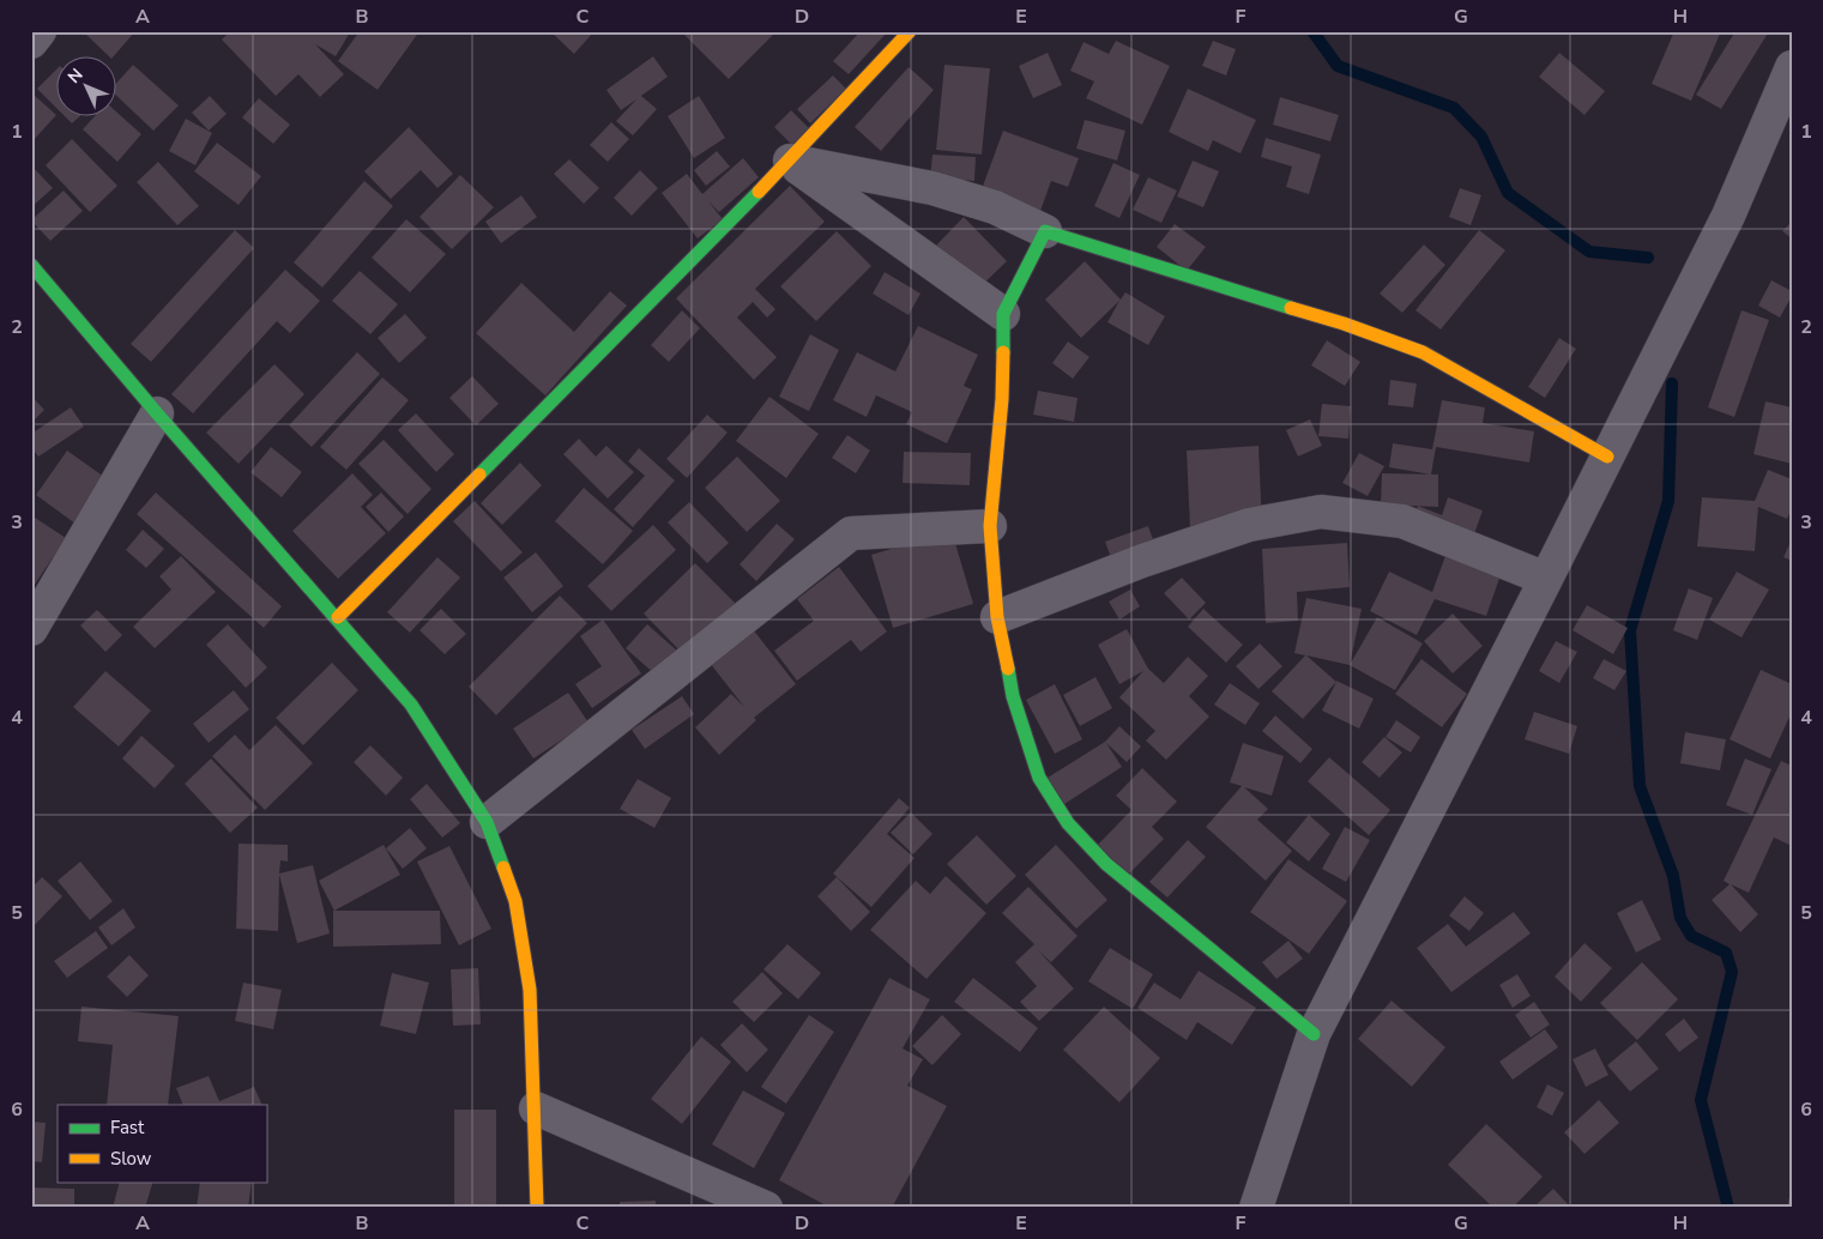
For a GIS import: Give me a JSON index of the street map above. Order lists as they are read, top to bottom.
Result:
{
  "legend": ["Fast", "Slow"],
  "north": "top left",
  "grid": {
    "columns": [
      "A",
      "B",
      "C",
      "D",
      "E",
      "F",
      "G",
      "H"
    ],
    "rows": [
      "1",
      "2",
      "3",
      "4",
      "5",
      "6"
    ]
  }
}
